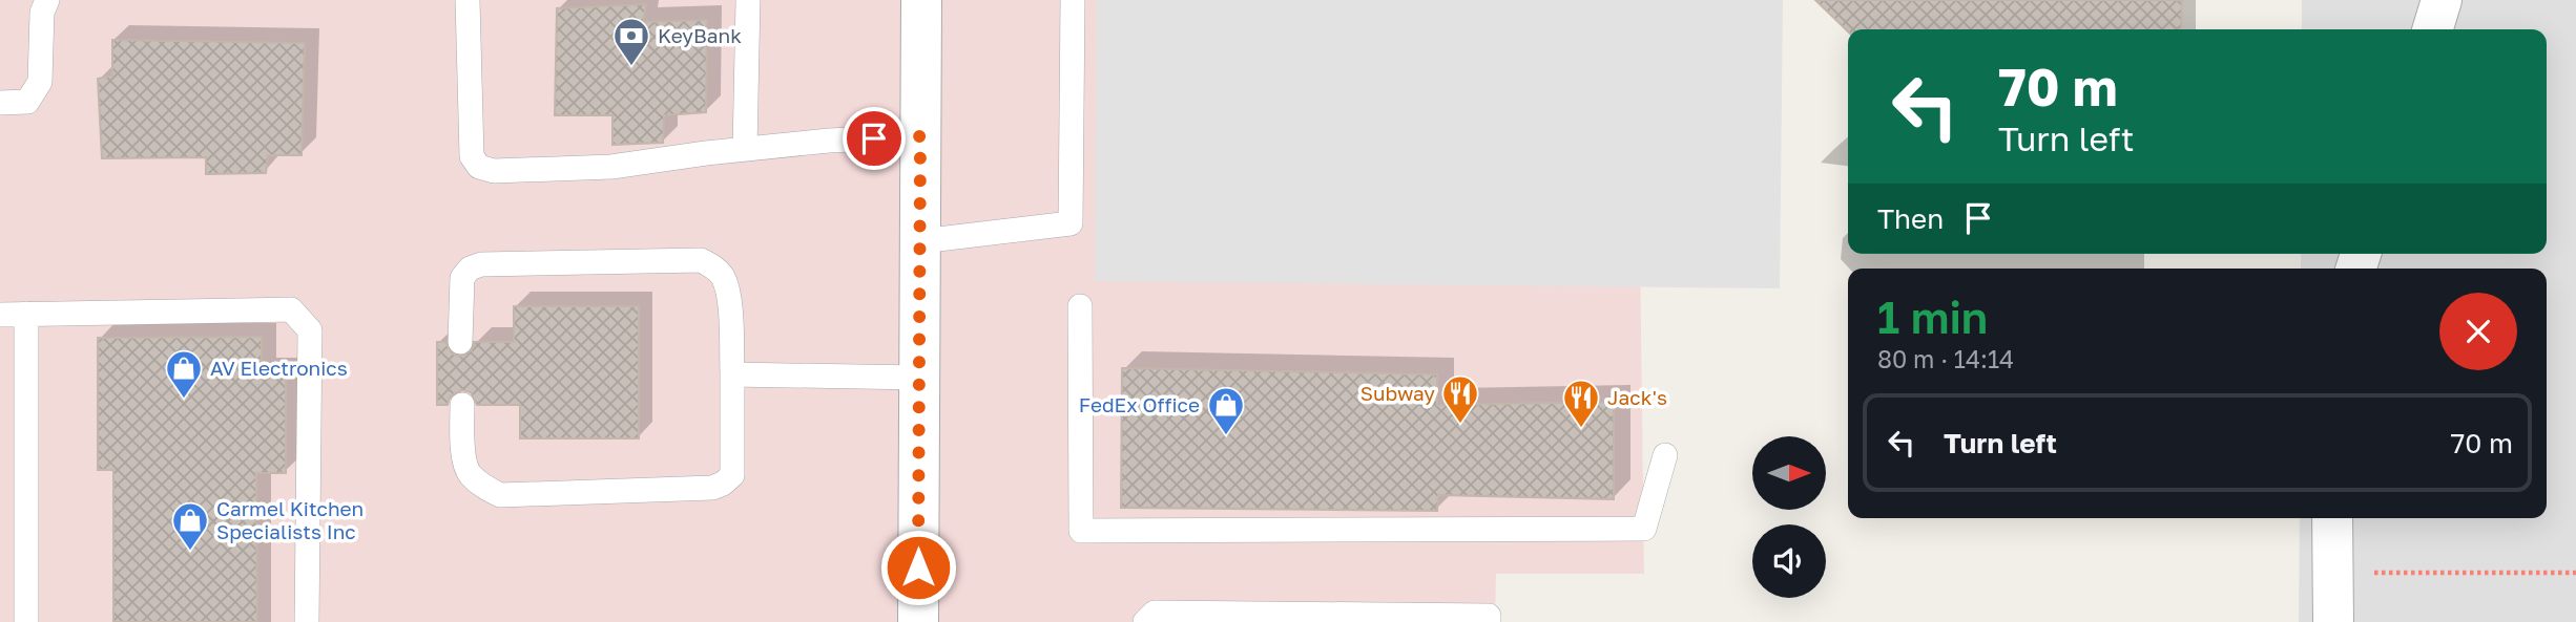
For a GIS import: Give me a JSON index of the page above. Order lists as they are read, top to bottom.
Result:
{
  "places": {
    "bank": ["KeyBank"],
    "shop": ["AV Electronics", "FedEx Office", "Carmel Kitchen Specialists Inc"],
    "restaurant": ["Subway", "Jack's"]
  },
  "north": "right",
  "page": {
    "turn": ["70 m", "Turn left"],
    "then": "Then",
    "heading": ["1 min", "80 m · 14:14"],
    "list": [
      {
        "name": "Turn left",
        "value": "70 m"
      }
    ]
  }
}
